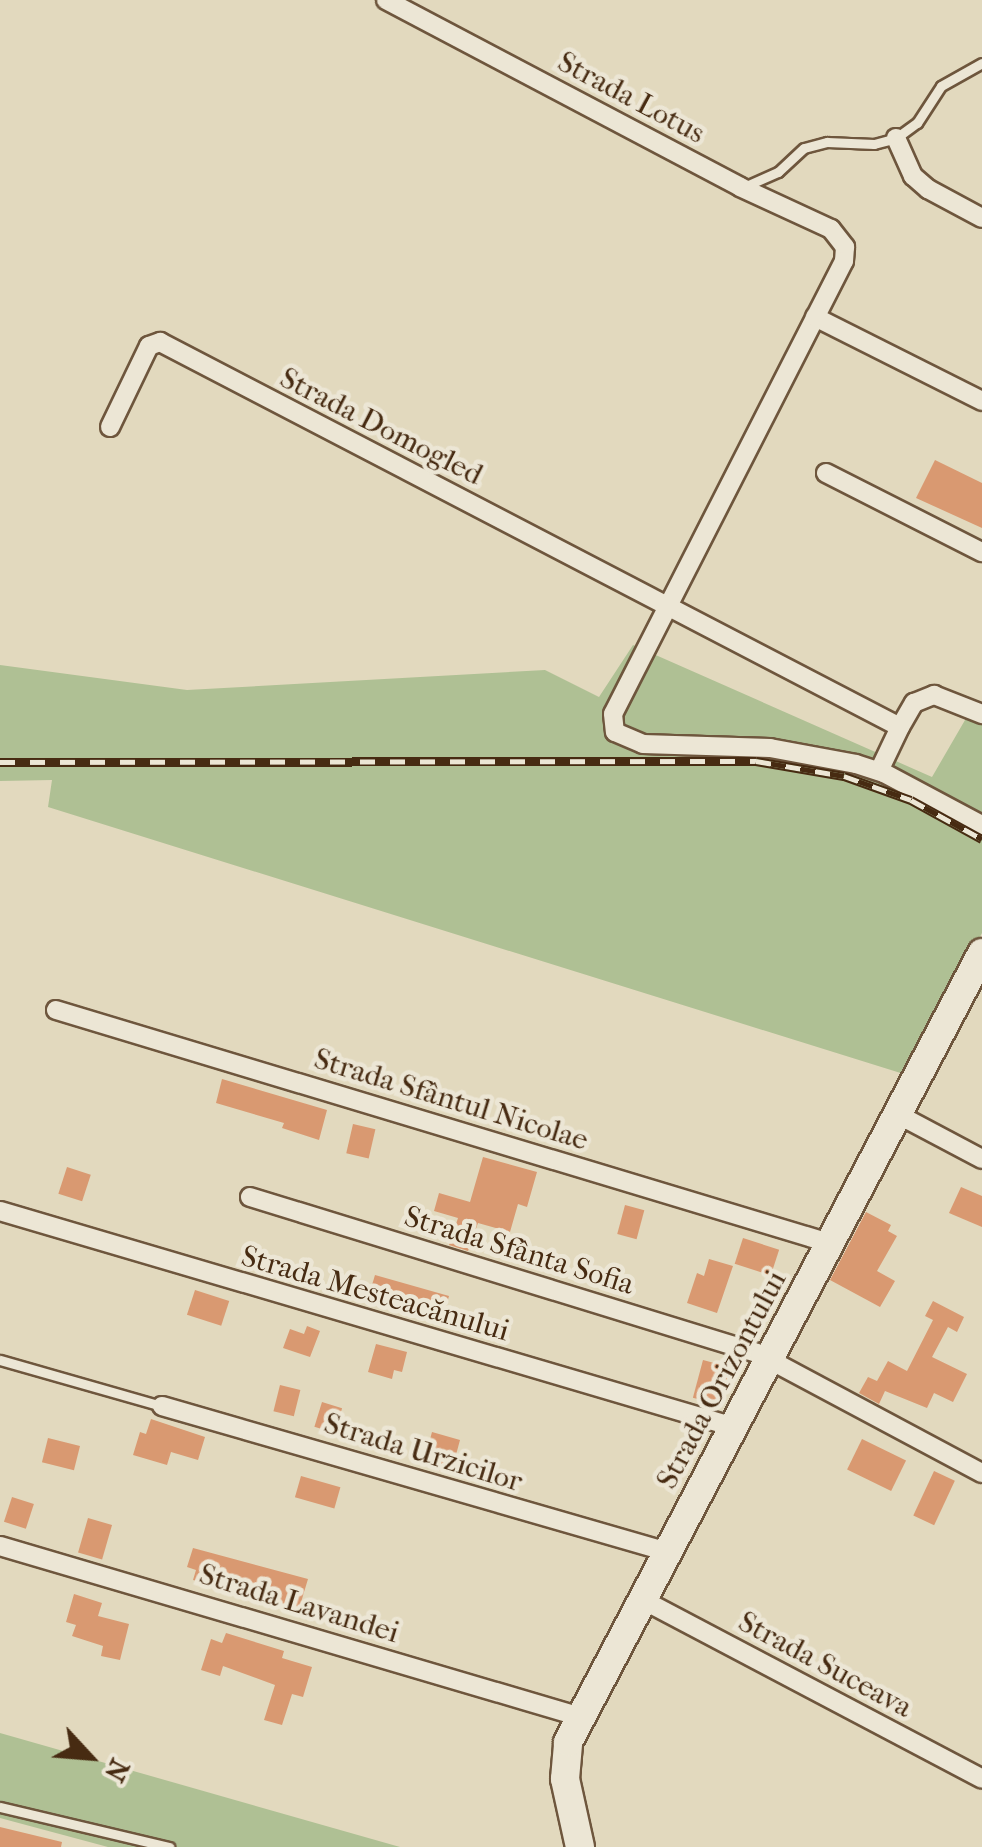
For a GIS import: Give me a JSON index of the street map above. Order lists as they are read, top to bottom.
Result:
{
  "streets": {
    "street": [
      "Strada Lotus",
      "Strada Domogled",
      "Strada Sfântul Nicolae",
      "Strada Sfânta Sofia",
      "Strada Mesteacănului",
      "Strada Orizontului",
      "Strada Urzicilor",
      "Strada Lavandei",
      "Strada Suceava"
    ]
  },
  "crossings": [
    ["Strada Sfântul Nicolae", "Strada Orizontului"],
    ["Strada Sfânta Sofia", "Strada Orizontului"],
    ["Strada Mesteacănului", "Strada Orizontului"],
    ["Strada Orizontului", "Strada Urzicilor"],
    ["Strada Orizontului", "Strada Lavandei"],
    ["Strada Orizontului", "Strada Suceava"]
  ],
  "north": "bottom right"
}
